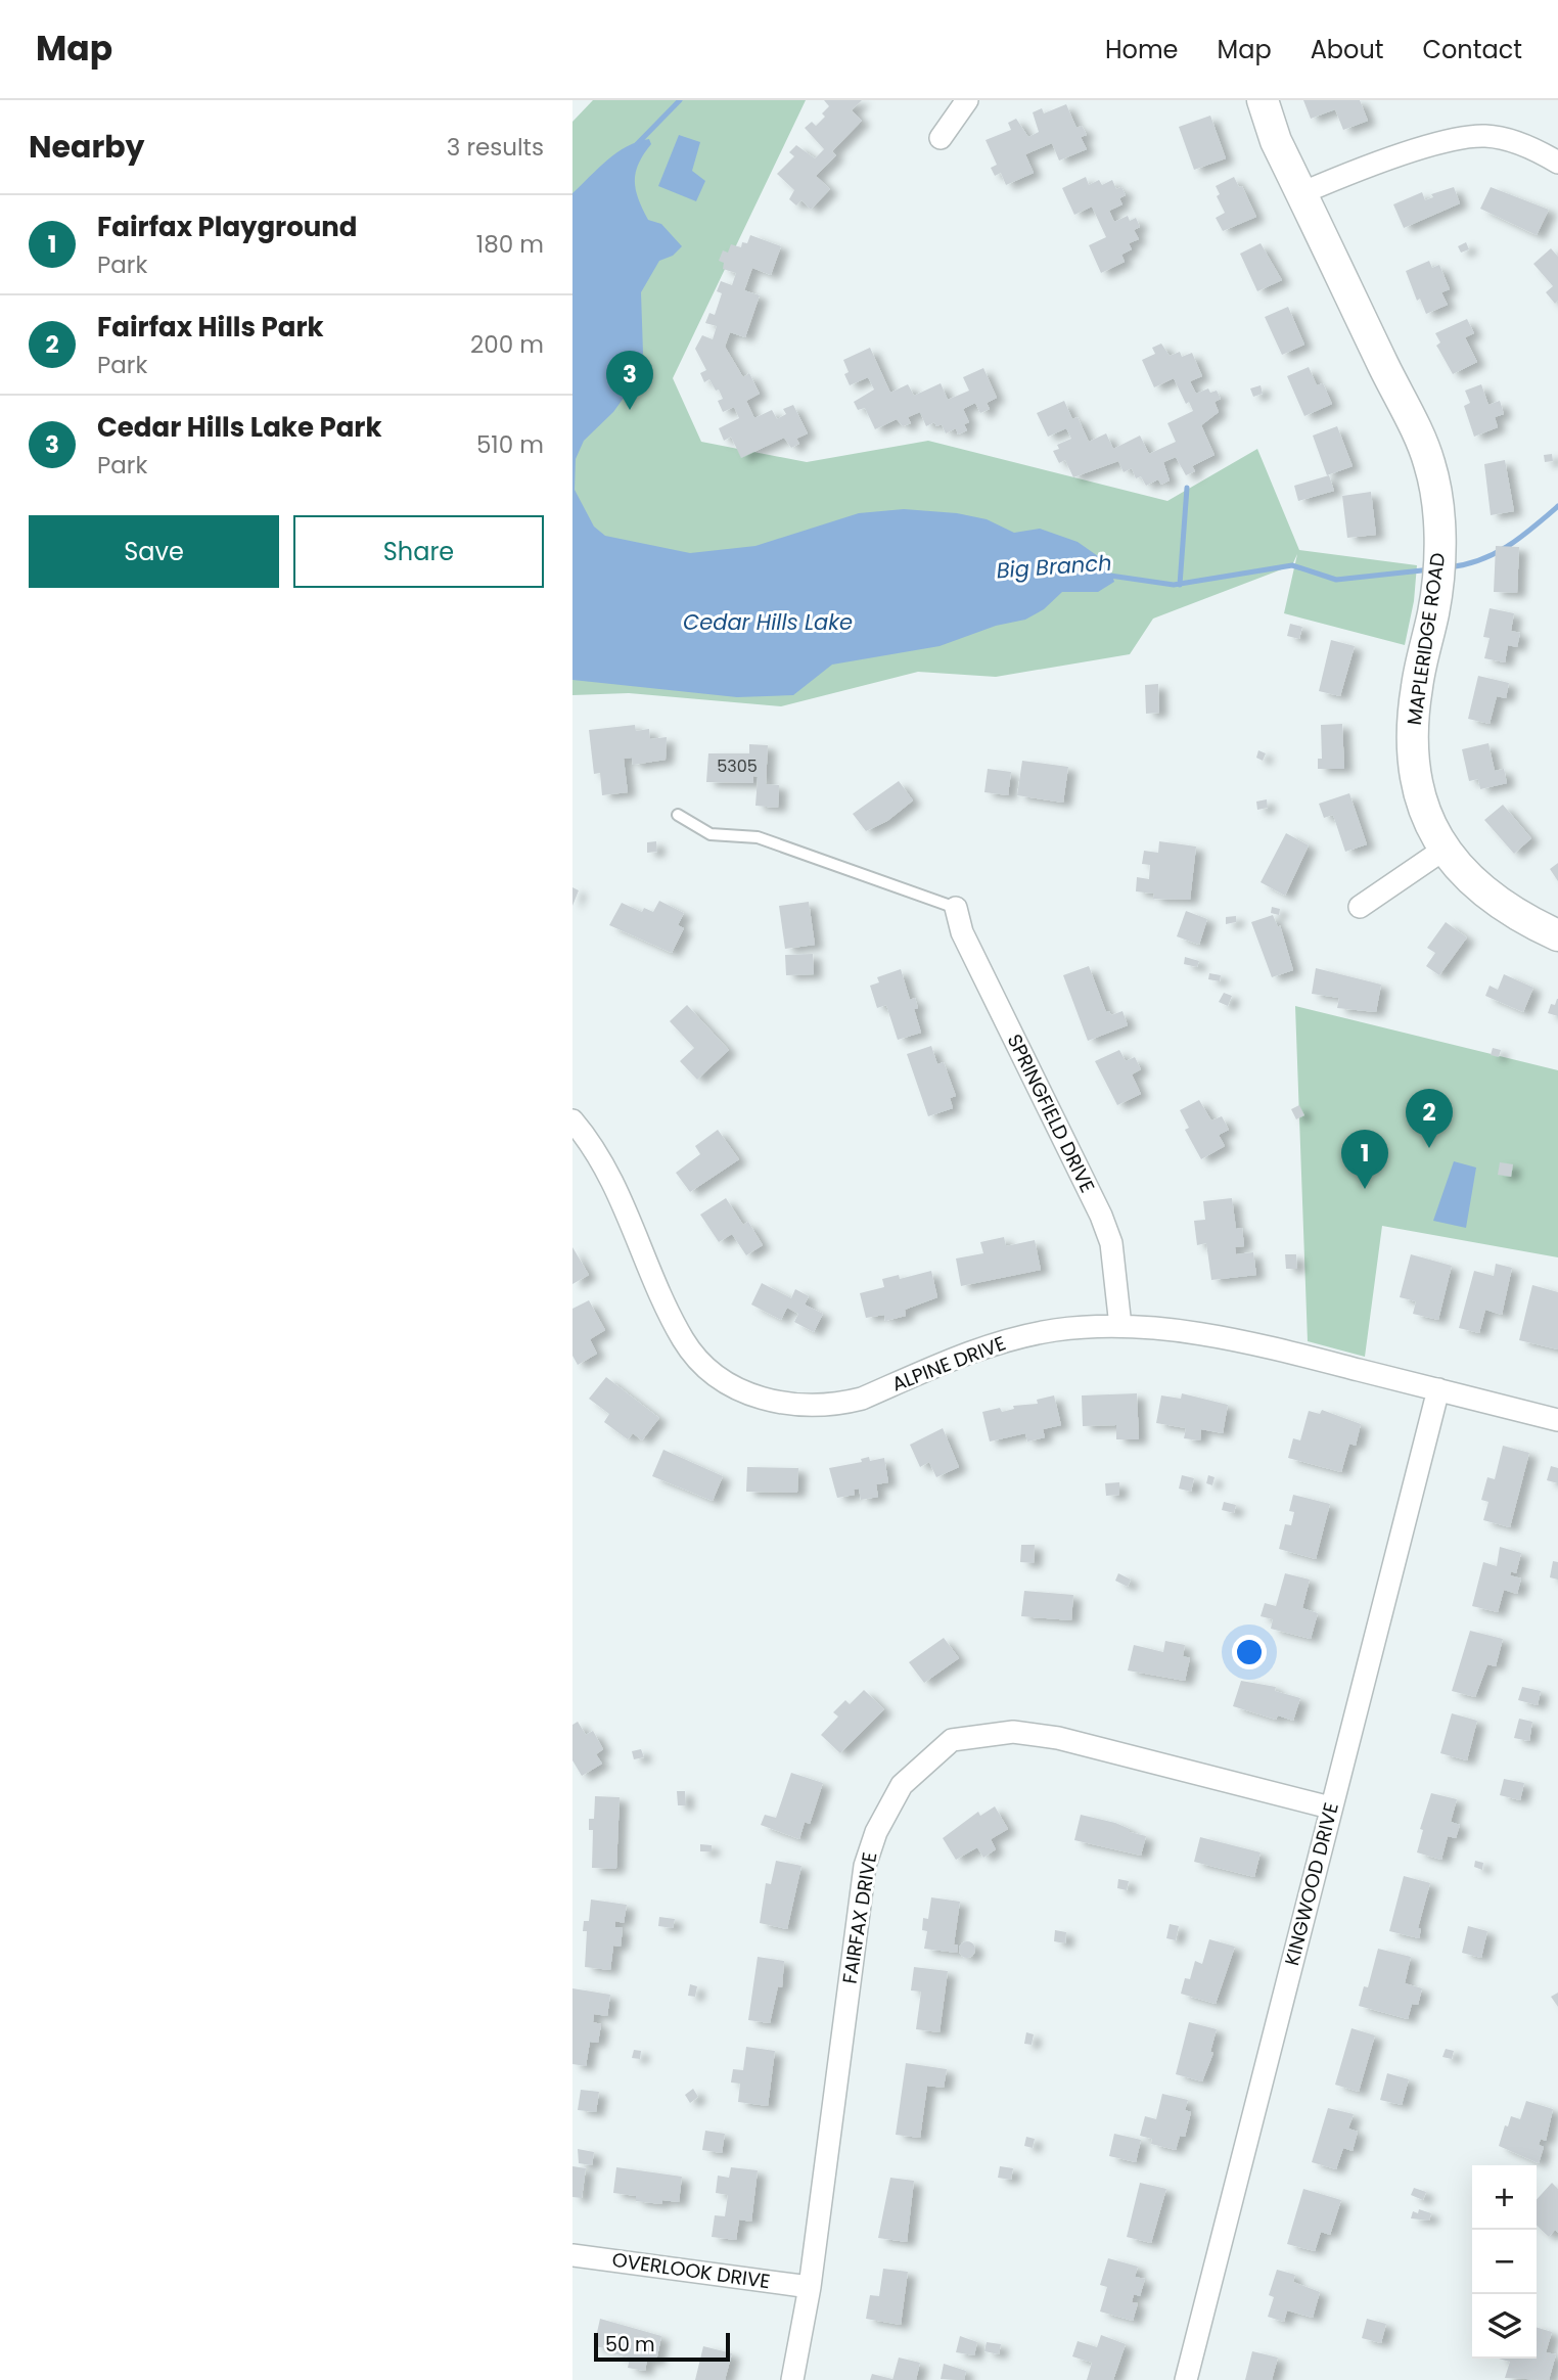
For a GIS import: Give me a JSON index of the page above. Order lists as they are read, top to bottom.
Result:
{
  "streets": {
    "street": [
      "MAPLERIDGE ROAD",
      "SPRINGFIELD DRIVE",
      "ALPINE DRIVE",
      "KINGWOOD DRIVE",
      "FAIRFAX DRIVE",
      "OVERLOOK DRIVE"
    ]
  },
  "crossings": [
    ["SPRINGFIELD DRIVE", "ALPINE DRIVE"],
    ["ALPINE DRIVE", "KINGWOOD DRIVE"],
    ["KINGWOOD DRIVE", "FAIRFAX DRIVE"],
    ["FAIRFAX DRIVE", "OVERLOOK DRIVE"]
  ],
  "water": ["Big Branch", "Cedar Hills Lake"],
  "house_numbers": ["5305"],
  "scale_bar": "50 m",
  "page": {
    "header": "Map",
    "nav": [
      "Home",
      "Map",
      "About",
      "Contact"
    ],
    "heading": ["Nearby", "3 results"],
    "list": [
      {
        "mark": "1",
        "name": "Fairfax Playground",
        "note": "Park",
        "value": "180 m"
      },
      {
        "mark": "2",
        "name": "Fairfax Hills Park",
        "note": "Park",
        "value": "200 m"
      },
      {
        "mark": "3",
        "name": "Cedar Hills Lake Park",
        "note": "Park",
        "value": "510 m"
      }
    ],
    "pins": ["3", "2", "1"],
    "buttons": ["Save", "Share"],
    "map_buttons": ["+", "−"],
    "scale": "50 m"
  }
}
